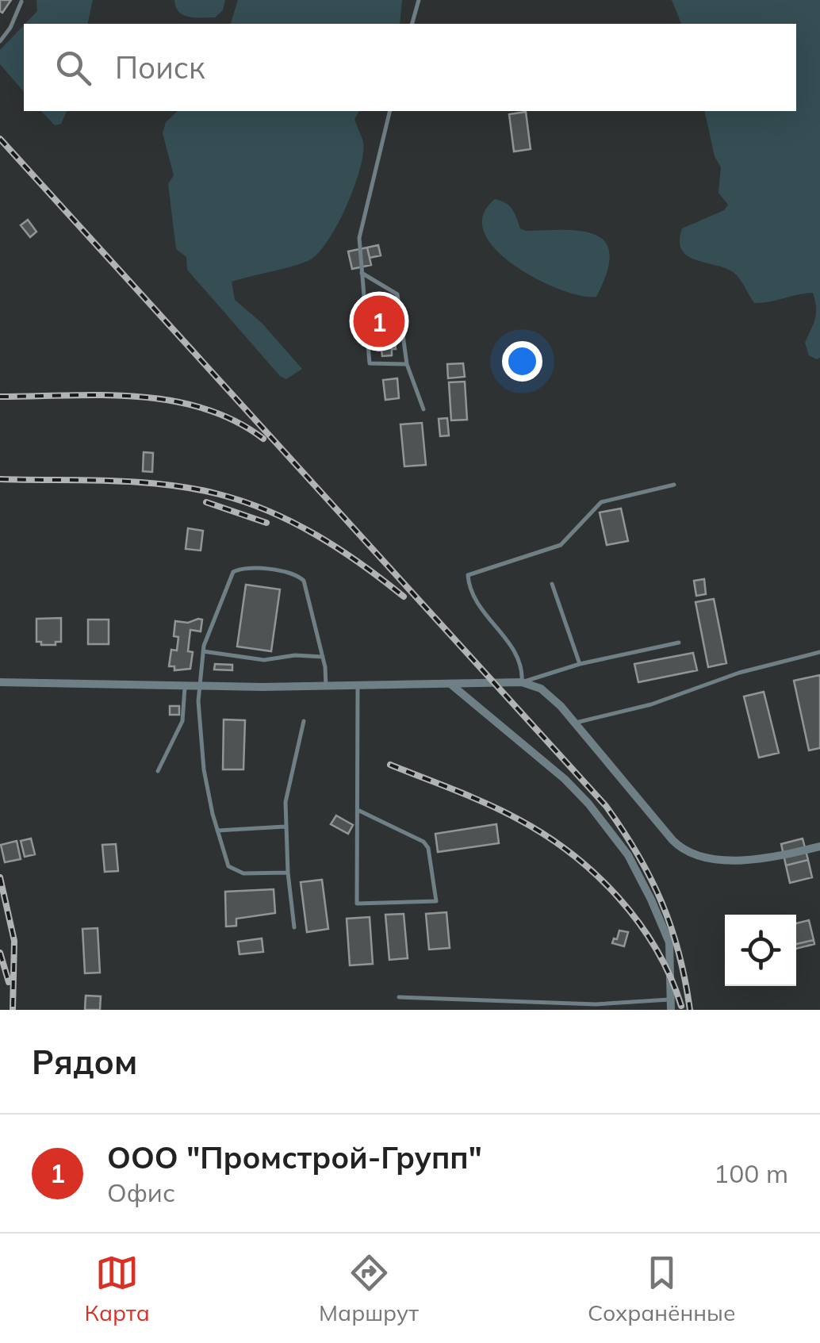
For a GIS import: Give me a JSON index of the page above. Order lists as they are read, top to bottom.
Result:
{
  "page": {
    "search": "Поиск",
    "pins": "1",
    "heading": "Рядом",
    "list": [
      {
        "mark": "1",
        "name": "ООО \"Промстрой-Групп\"",
        "note": "Офис",
        "value": "100 m"
      }
    ],
    "nav": ["Карта", "Маршрут", "Сохранённые"]
  }
}
